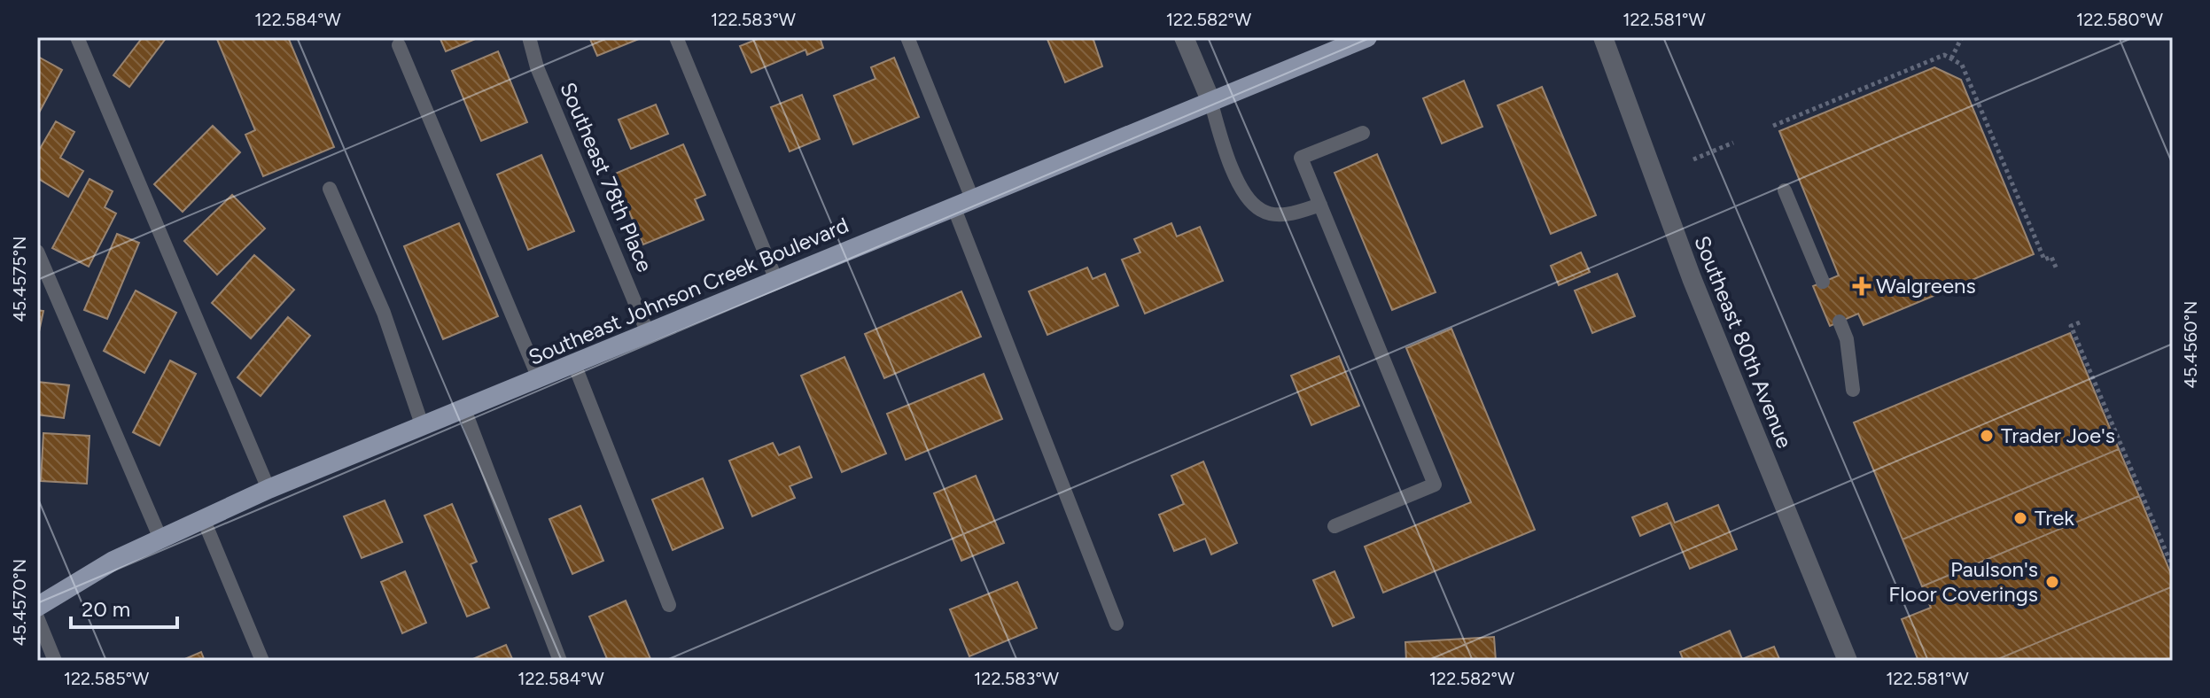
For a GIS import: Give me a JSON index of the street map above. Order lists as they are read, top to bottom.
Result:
{
  "streets": {
    "main road": ["Southeast Johnson Creek Boulevard"],
    "street": ["Southeast 80th Avenue"],
    "lane": ["Southeast 78th Place"]
  },
  "crossings": [
    ["Southeast 78th Place", "Southeast Johnson Creek Boulevard"]
  ],
  "places": {
    "health": ["Walgreens"],
    "other": ["Trader Joe's", "Trek", "Paulson's Floor Coverings"]
  },
  "scale_bar": "20 m",
  "coordinates": [
    "122.584°W",
    "122.583°W",
    "122.582°W",
    "122.581°W",
    "122.580°W",
    "45.4575°N",
    "45.4560°N",
    "45.4570°N",
    "122.585°W"
  ]
}
